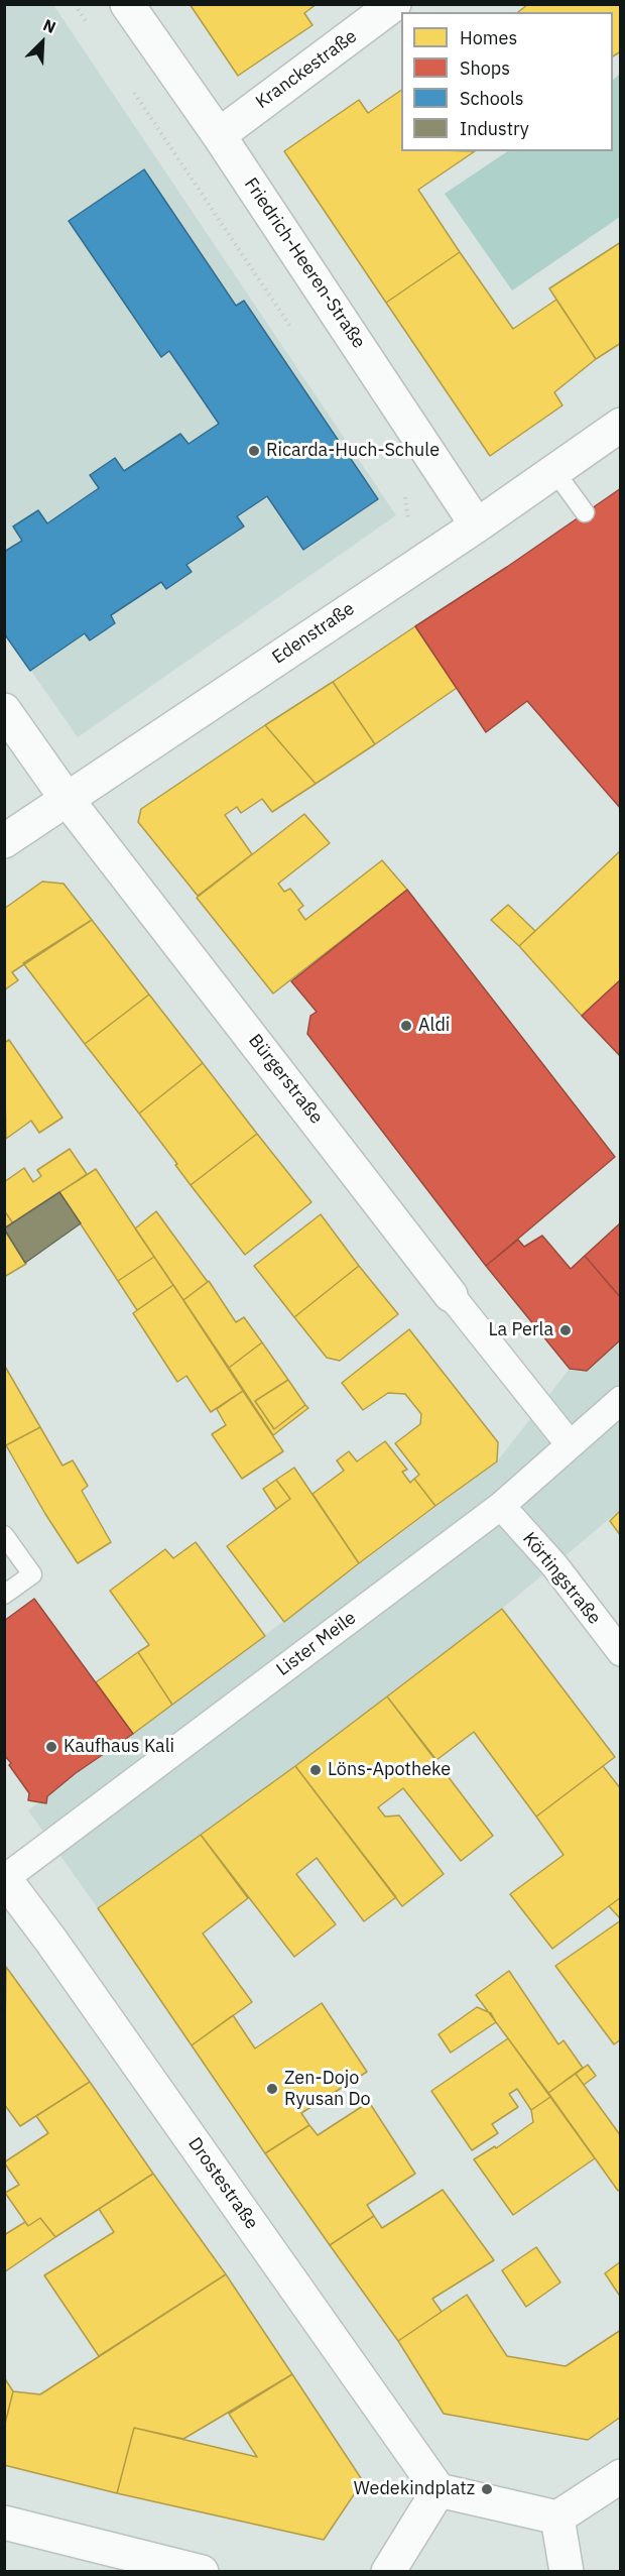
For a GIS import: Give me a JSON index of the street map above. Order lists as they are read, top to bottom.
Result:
{
  "streets": {
    "street": [
      "Kranckestraße",
      "Friedrich-Heeren-Straße",
      "Edenstraße",
      "Bürgerstraße",
      "Körtingstraße",
      "Lister Meile",
      "Drostestraße"
    ]
  },
  "crossings": [
    ["Kranckestraße", "Friedrich-Heeren-Straße"],
    ["Friedrich-Heeren-Straße", "Edenstraße"],
    ["Edenstraße", "Bürgerstraße"],
    ["Bürgerstraße", "Lister Meile"],
    ["Körtingstraße", "Lister Meile"],
    ["Lister Meile", "Drostestraße"]
  ],
  "places": [
    "Ricarda-Huch-Schule",
    "Aldi",
    "La Perla",
    "Kaufhaus Kali",
    "Löns-Apotheke",
    "Zen-Dojo Ryusan Do",
    "Wedekindplatz"
  ],
  "legend": [
    "Homes",
    "Shops",
    "Schools",
    "Industry"
  ],
  "north": "top right"
}
